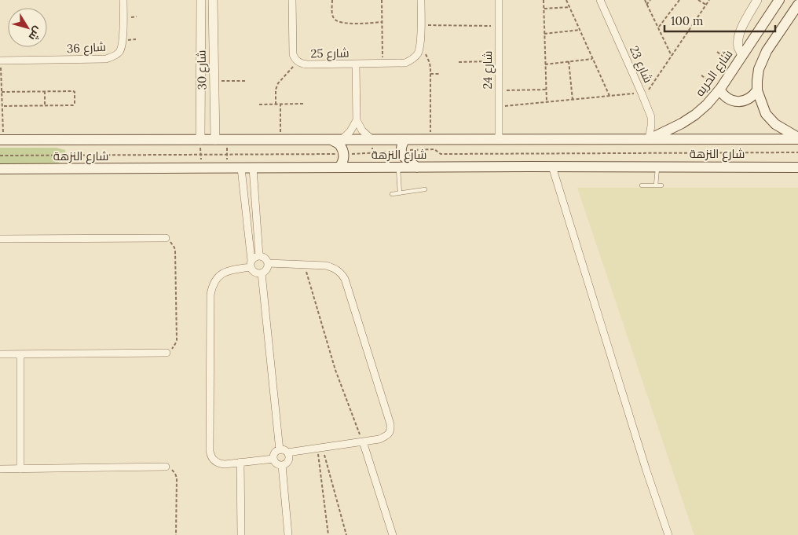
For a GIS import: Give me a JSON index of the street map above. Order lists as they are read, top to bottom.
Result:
{
  "streets": {
    "main road": ["شارع الحريه", "شارع النزهة"],
    "street": [
      "شارع 36",
      "شارع 25",
      "شارع 23",
      "شارع 30",
      "شارع 24"
    ]
  },
  "crossings": [
    ["شارع 23", "شارع الحريه"],
    ["شارع 23", "شارع النزهة"],
    ["شارع 30", "شارع النزهة"],
    ["شارع 24", "شارع النزهة"],
    ["شارع الحريه", "شارع النزهة"]
  ],
  "scale_bar": "100 m",
  "north": "bottom right"
}
